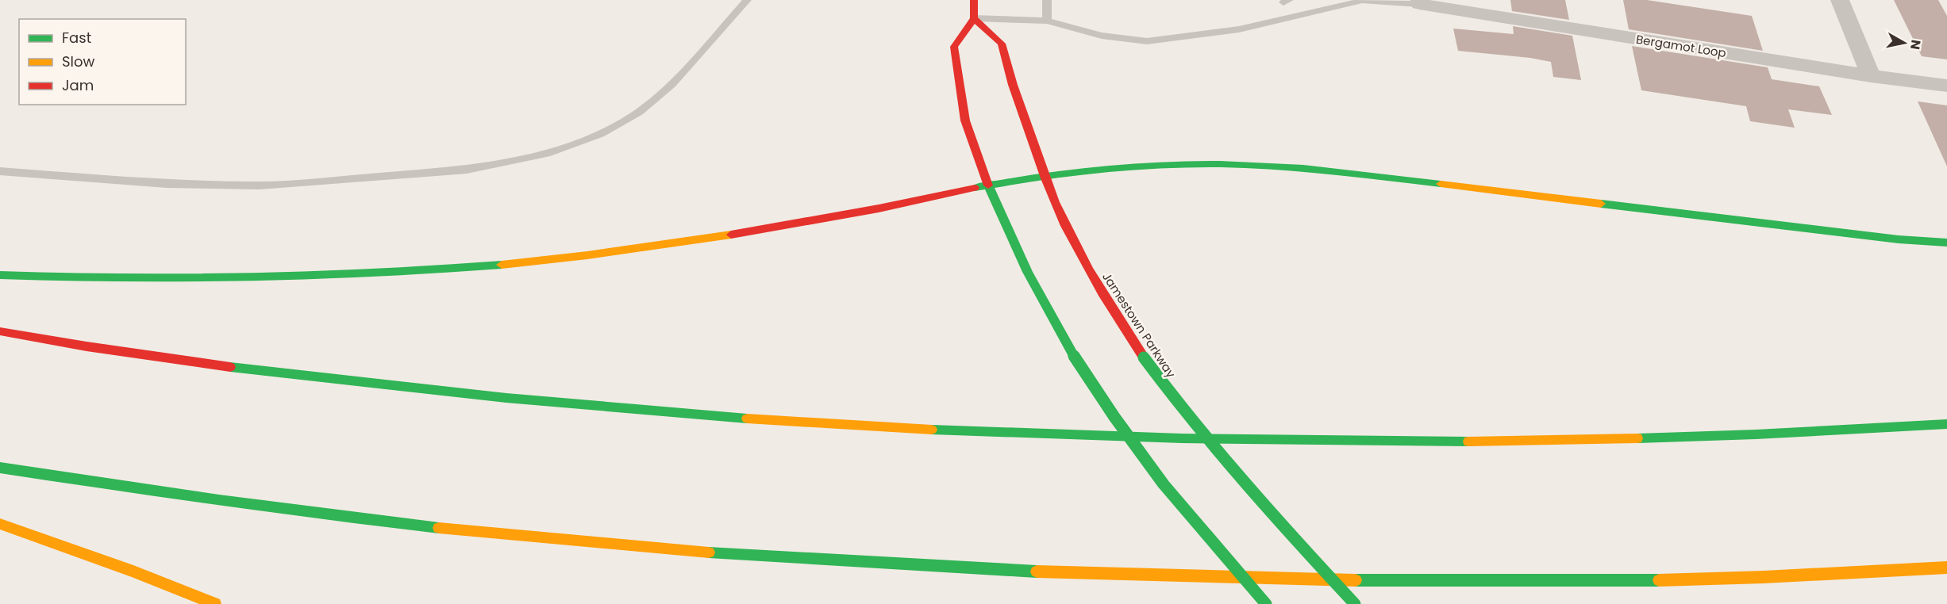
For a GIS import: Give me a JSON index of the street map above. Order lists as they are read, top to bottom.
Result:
{
  "streets": {
    "main road": ["Jamestown Parkway"],
    "street": ["Bergamot Loop"]
  },
  "legend": ["Fast", "Slow", "Jam"],
  "north": "right"
}
